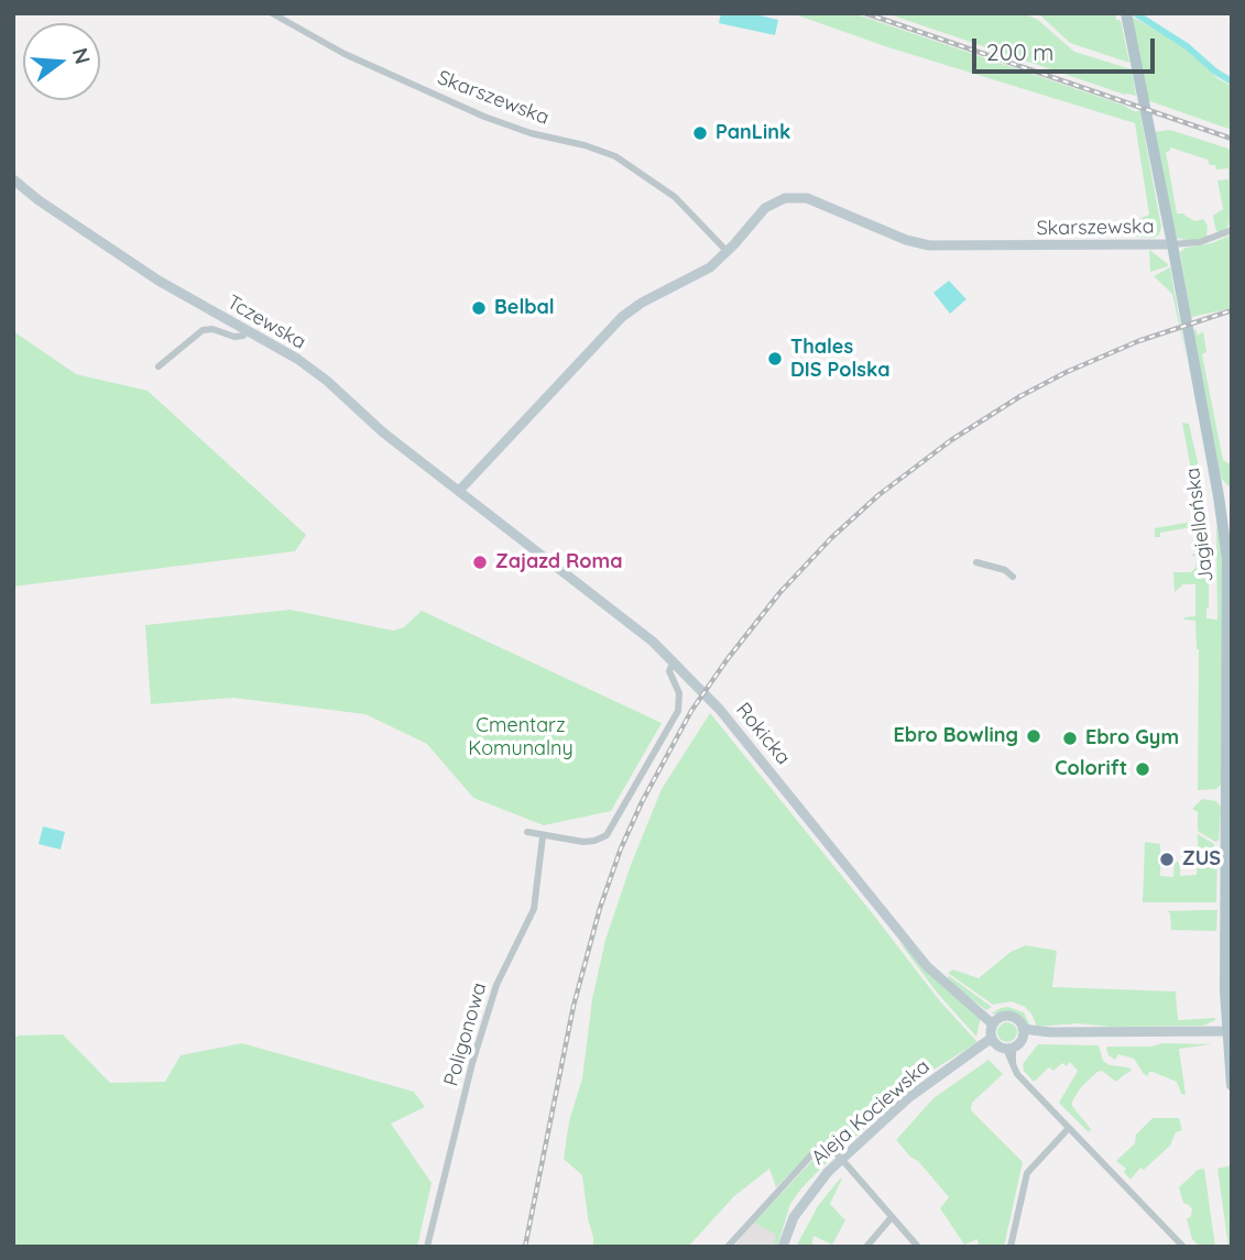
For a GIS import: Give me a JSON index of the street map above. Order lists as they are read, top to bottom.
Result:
{
  "streets": {
    "main road": ["Jagiellońska"],
    "street": [
      "Skarszewska",
      "Tczewska",
      "Rokicka",
      "Poligonowa",
      "Aleja Kociewska"
    ]
  },
  "crossings": [
    ["Skarszewska", "Tczewska"],
    ["Skarszewska", "Jagiellońska"],
    ["Tczewska", "Rokicka"]
  ],
  "parks": ["Cmentarz Komunalny"],
  "places": [
    "PanLink",
    "Belbal",
    "Thales DIS Polska",
    "Zajazd Roma",
    "Ebro Bowling",
    "Ebro Gym",
    "Colorift",
    "ZUS"
  ],
  "scale_bar": "200 m",
  "north": "right"
}
